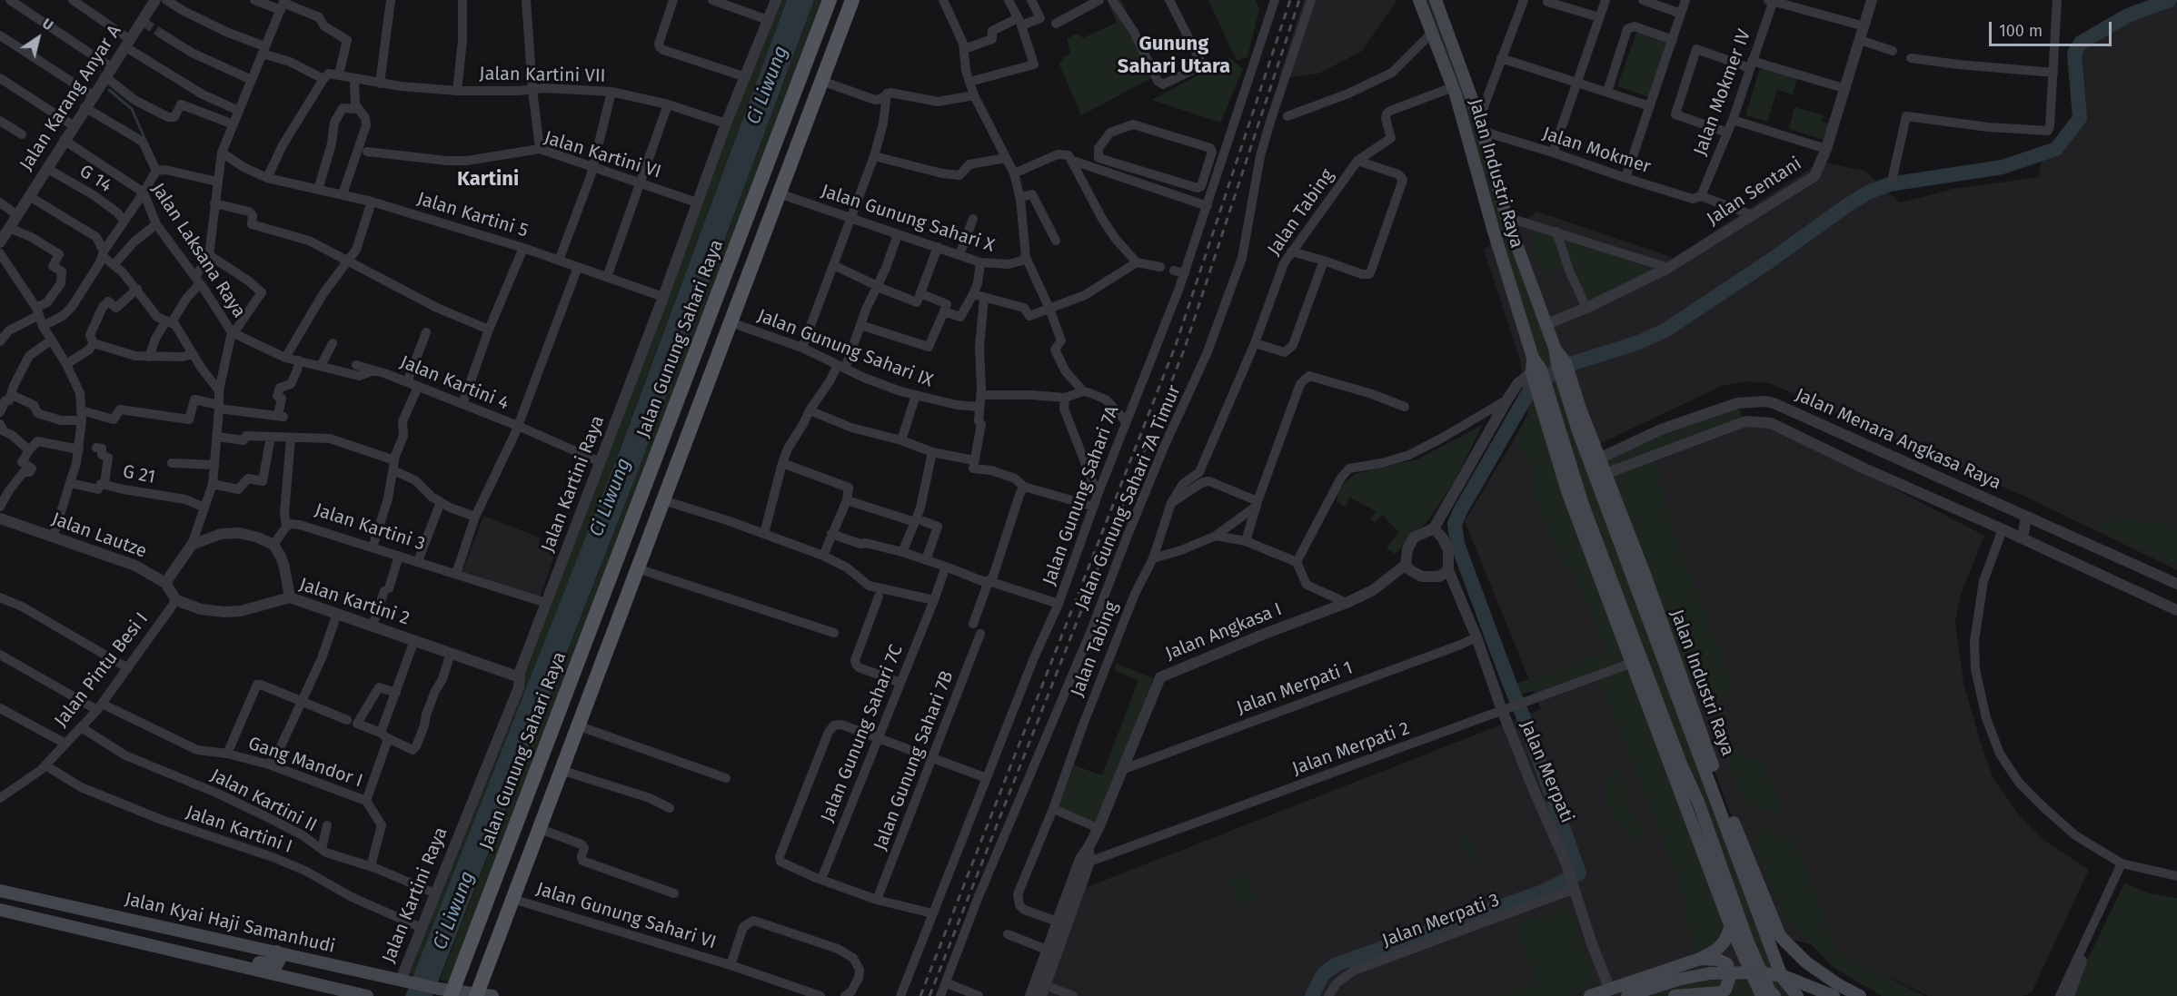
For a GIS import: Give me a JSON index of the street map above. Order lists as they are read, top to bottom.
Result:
{
  "streets": {
    "main road": ["Jalan Industri Raya", "Jalan Gunung Sahari Raya", "Jalan Kyai Haji Samanhudi"],
    "street": [
      "Jalan Kartini VII",
      "Jalan Mokmer IV",
      "Jalan Karang Anyar A",
      "Jalan Mokmer",
      "Jalan Kartini VI",
      "G 14",
      "Jalan Sentani",
      "Jalan Tabing",
      "Jalan Kartini 5",
      "Jalan Gunung Sahari X",
      "Jalan Laksana Raya",
      "Jalan Gunung Sahari IX",
      "Jalan Kartini 4",
      "Jalan Menara Angkasa Raya",
      "G 21",
      "Jalan Kartini Raya",
      "Jalan Gunung Sahari 7A",
      "Jalan Gunung Sahari 7A Timur",
      "Jalan Kartini 3",
      "Jalan Lautze",
      "Jalan Kartini 2",
      "Jalan Angkasa I",
      "Jalan Pintu Besi I",
      "Jalan Merpati 1",
      "Jalan Gunung Sahari 7C",
      "Jalan Merpati 2",
      "Jalan Gunung Sahari 7B",
      "Gang Mandor I",
      "Jalan Merpati",
      "Jalan Kartini II",
      "Jalan Kartini I",
      "Jalan Gunung Sahari VI",
      "Jalan Merpati 3"
    ]
  },
  "crossings": [
    ["Jalan Kartini VII", "Jalan Kartini Raya"],
    ["Jalan Mokmer IV", "Jalan Mokmer"],
    ["Jalan Karang Anyar A", "G 14"],
    ["Jalan Karang Anyar A", "Jalan Laksana Raya"],
    ["Jalan Mokmer", "Jalan Industri Raya"],
    ["Jalan Mokmer", "Jalan Sentani"],
    ["Jalan Kartini VI", "Jalan Kartini Raya"],
    ["Jalan Industri Raya", "Jalan Sentani"],
    ["Jalan Industri Raya", "Jalan Tabing"],
    ["Jalan Industri Raya", "Jalan Menara Angkasa Raya"],
    ["Jalan Industri Raya", "Jalan Merpati 2"],
    ["Jalan Tabing", "Jalan Angkasa I"],
    ["Jalan Kartini 5", "Jalan Kartini Raya"],
    ["Jalan Laksana Raya", "Jalan Kartini 4"],
    ["Jalan Laksana Raya", "G 21"],
    ["Jalan Laksana Raya", "Jalan Lautze"],
    ["Jalan Laksana Raya", "Jalan Kartini 2"],
    ["Jalan Laksana Raya", "Jalan Pintu Besi I"],
    ["Jalan Gunung Sahari Raya", "Jalan Kyai Haji Samanhudi"],
    ["Jalan Kartini 4", "Jalan Kartini Raya"],
    ["Jalan Kartini Raya", "Jalan Kartini 3"],
    ["Jalan Kartini Raya", "Jalan Kartini 2"],
    ["Jalan Kartini Raya", "Jalan Kartini II"],
    ["Jalan Kartini Raya", "Jalan Kartini I"],
    ["Jalan Kartini Raya", "Jalan Kyai Haji Samanhudi"],
    ["Jalan Lautze", "Jalan Kartini 2"],
    ["Jalan Lautze", "Jalan Pintu Besi I"],
    ["Jalan Kartini 2", "Jalan Pintu Besi I"],
    ["Jalan Angkasa I", "Jalan Merpati 1"],
    ["Jalan Angkasa I", "Jalan Merpati 2"],
    ["Jalan Angkasa I", "Jalan Merpati"],
    ["Jalan Pintu Besi I", "Gang Mandor I"],
    ["Jalan Pintu Besi I", "Jalan Kartini II"],
    ["Jalan Pintu Besi I", "Jalan Kartini I"],
    ["Jalan Merpati 1", "Jalan Merpati"],
    ["Jalan Merpati 2", "Jalan Merpati"],
    ["Jalan Merpati", "Jalan Merpati 3"]
  ],
  "districts": ["Gunung Sahari Utara", "Kartini"],
  "water": ["Ci Liwung"],
  "scale_bar": "100 m",
  "north": "top right"
}
